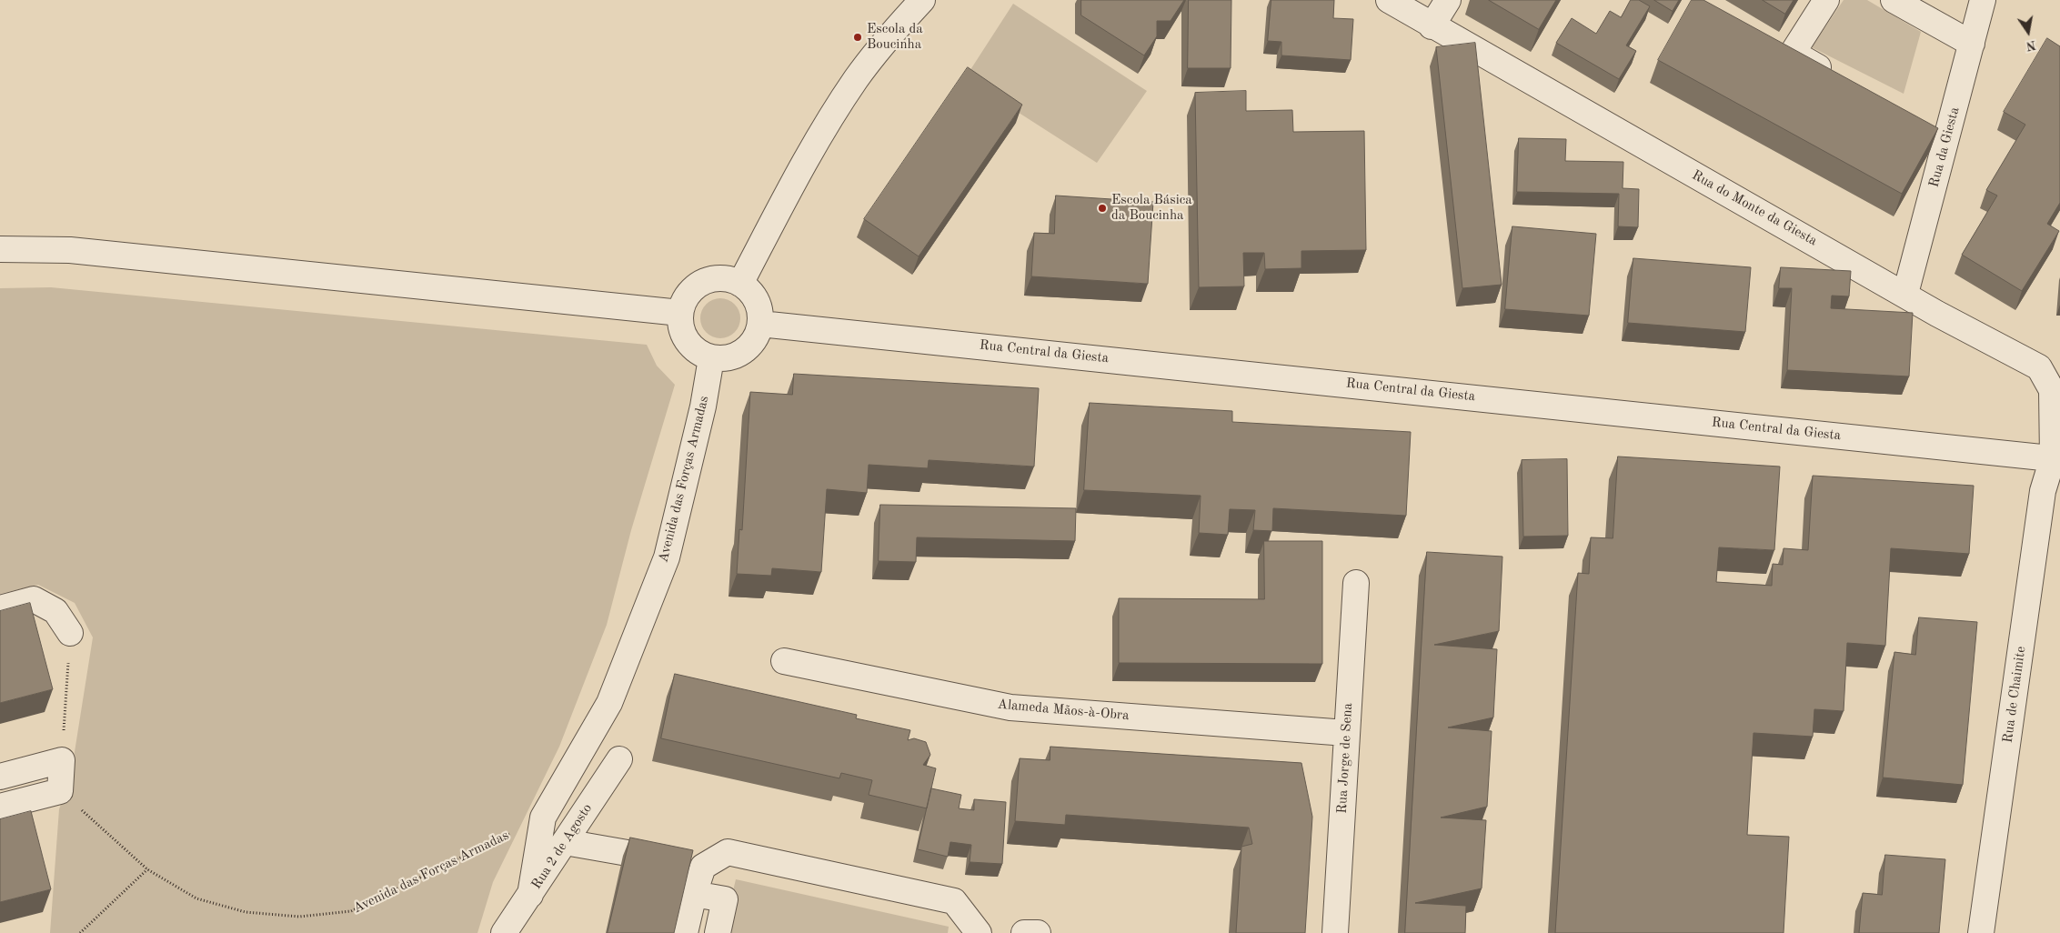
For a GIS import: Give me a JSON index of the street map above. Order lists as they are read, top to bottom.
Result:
{
  "streets": {
    "street": [
      "Rua da Giesta",
      "Rua do Monte da Giesta",
      "Rua Central da Giesta",
      "Avenida das Forças Armadas",
      "Rua de Chaimite",
      "Alameda Mãos-à-Obra",
      "Rua Jorge de Sena",
      "Rua 2 de Agosto"
    ]
  },
  "crossings": [
    ["Rua da Giesta", "Rua do Monte da Giesta"],
    ["Rua do Monte da Giesta", "Rua Central da Giesta"],
    ["Rua do Monte da Giesta", "Rua de Chaimite"],
    ["Rua Central da Giesta", "Avenida das Forças Armadas"],
    ["Rua Central da Giesta", "Rua de Chaimite"],
    ["Avenida das Forças Armadas", "Rua 2 de Agosto"],
    ["Alameda Mãos-à-Obra", "Rua Jorge de Sena"]
  ],
  "places": ["Escola da Boucinha", "Escola Básica da Boucinha"],
  "north": "bottom"
}
